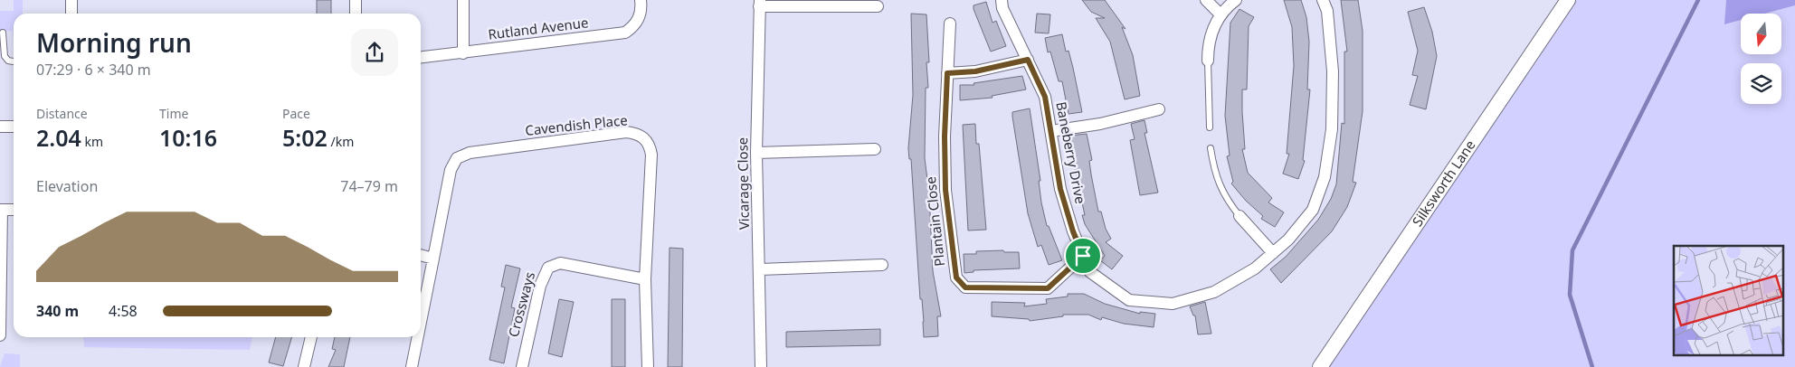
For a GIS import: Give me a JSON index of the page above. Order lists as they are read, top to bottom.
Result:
{
  "streets": {
    "street": [
      "Rutland Avenue",
      "Cavendish Place",
      "Baneberry Drive",
      "Vicarage Close",
      "Silksworth Lane",
      "Plantain Close",
      "Crossways"
    ]
  },
  "crossings": [
    ["Cavendish Place", "Crossways"],
    ["Baneberry Drive", "Plantain Close"]
  ],
  "north": "bottom",
  "page": {
    "heading": ["Morning run", "07:29 · 6 × 340 m"],
    "stats": [
      ["Distance", "2.04 km"],
      ["Time", "10:16"],
      ["Pace", "5:02 /km"]
    ],
    "chart": ["Elevation", "74–79 m"],
    "list": [
      {
        "name": "340 m",
        "note": "4:58"
      }
    ]
  }
}
